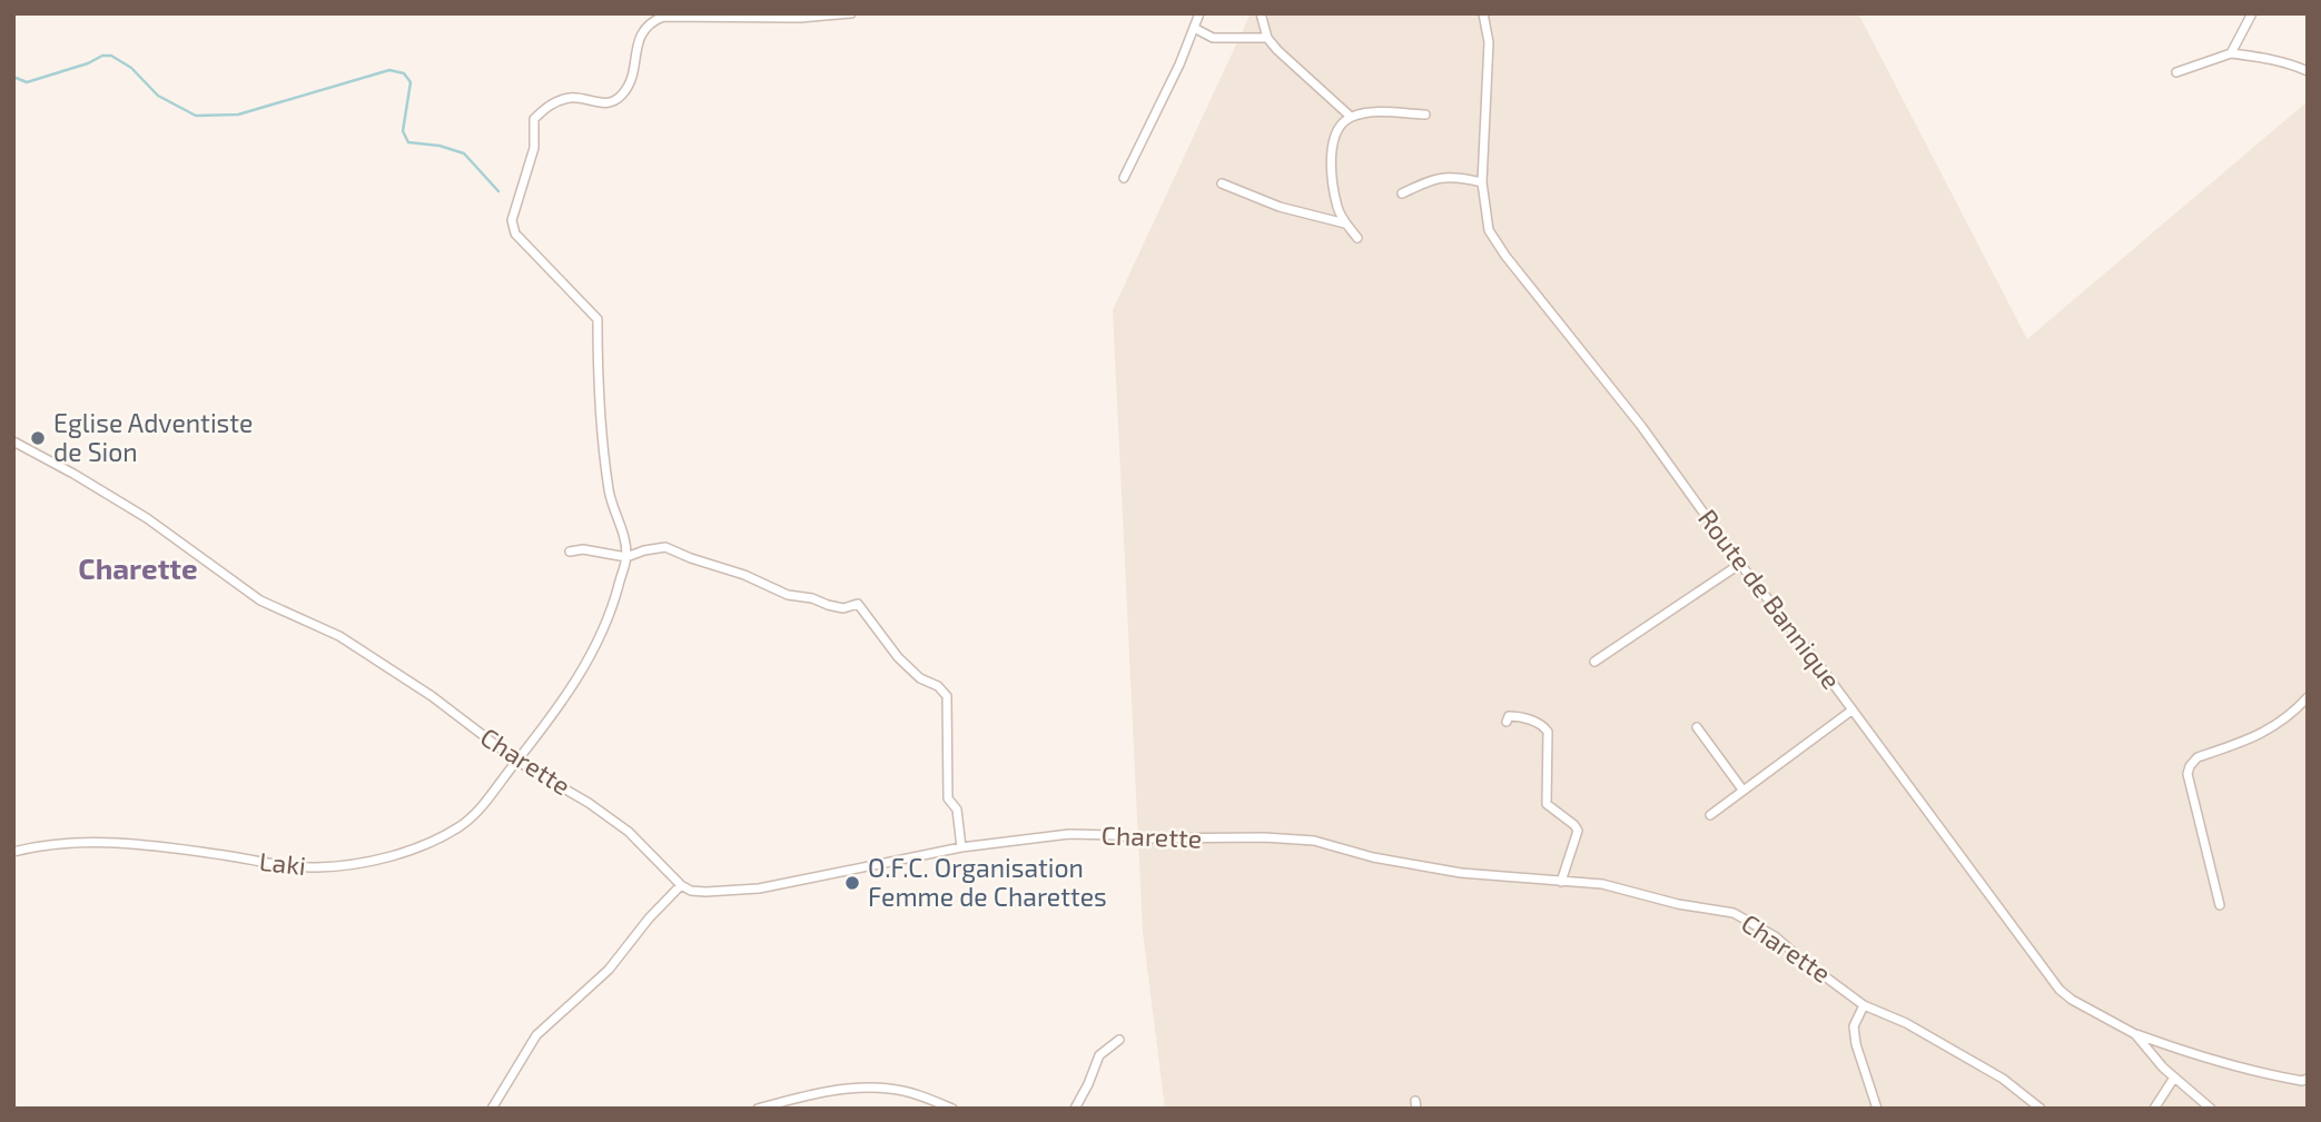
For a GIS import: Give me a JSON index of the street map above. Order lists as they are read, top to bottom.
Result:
{
  "streets": {
    "street": ["Route de Bannique", "Charette", "Laki"]
  },
  "crossings": [
    ["Charette", "Laki"]
  ],
  "districts": ["Charette"],
  "places": ["Eglise Adventiste de Sion", "O.F.C. Organisation Femme de Charettes"]
}
